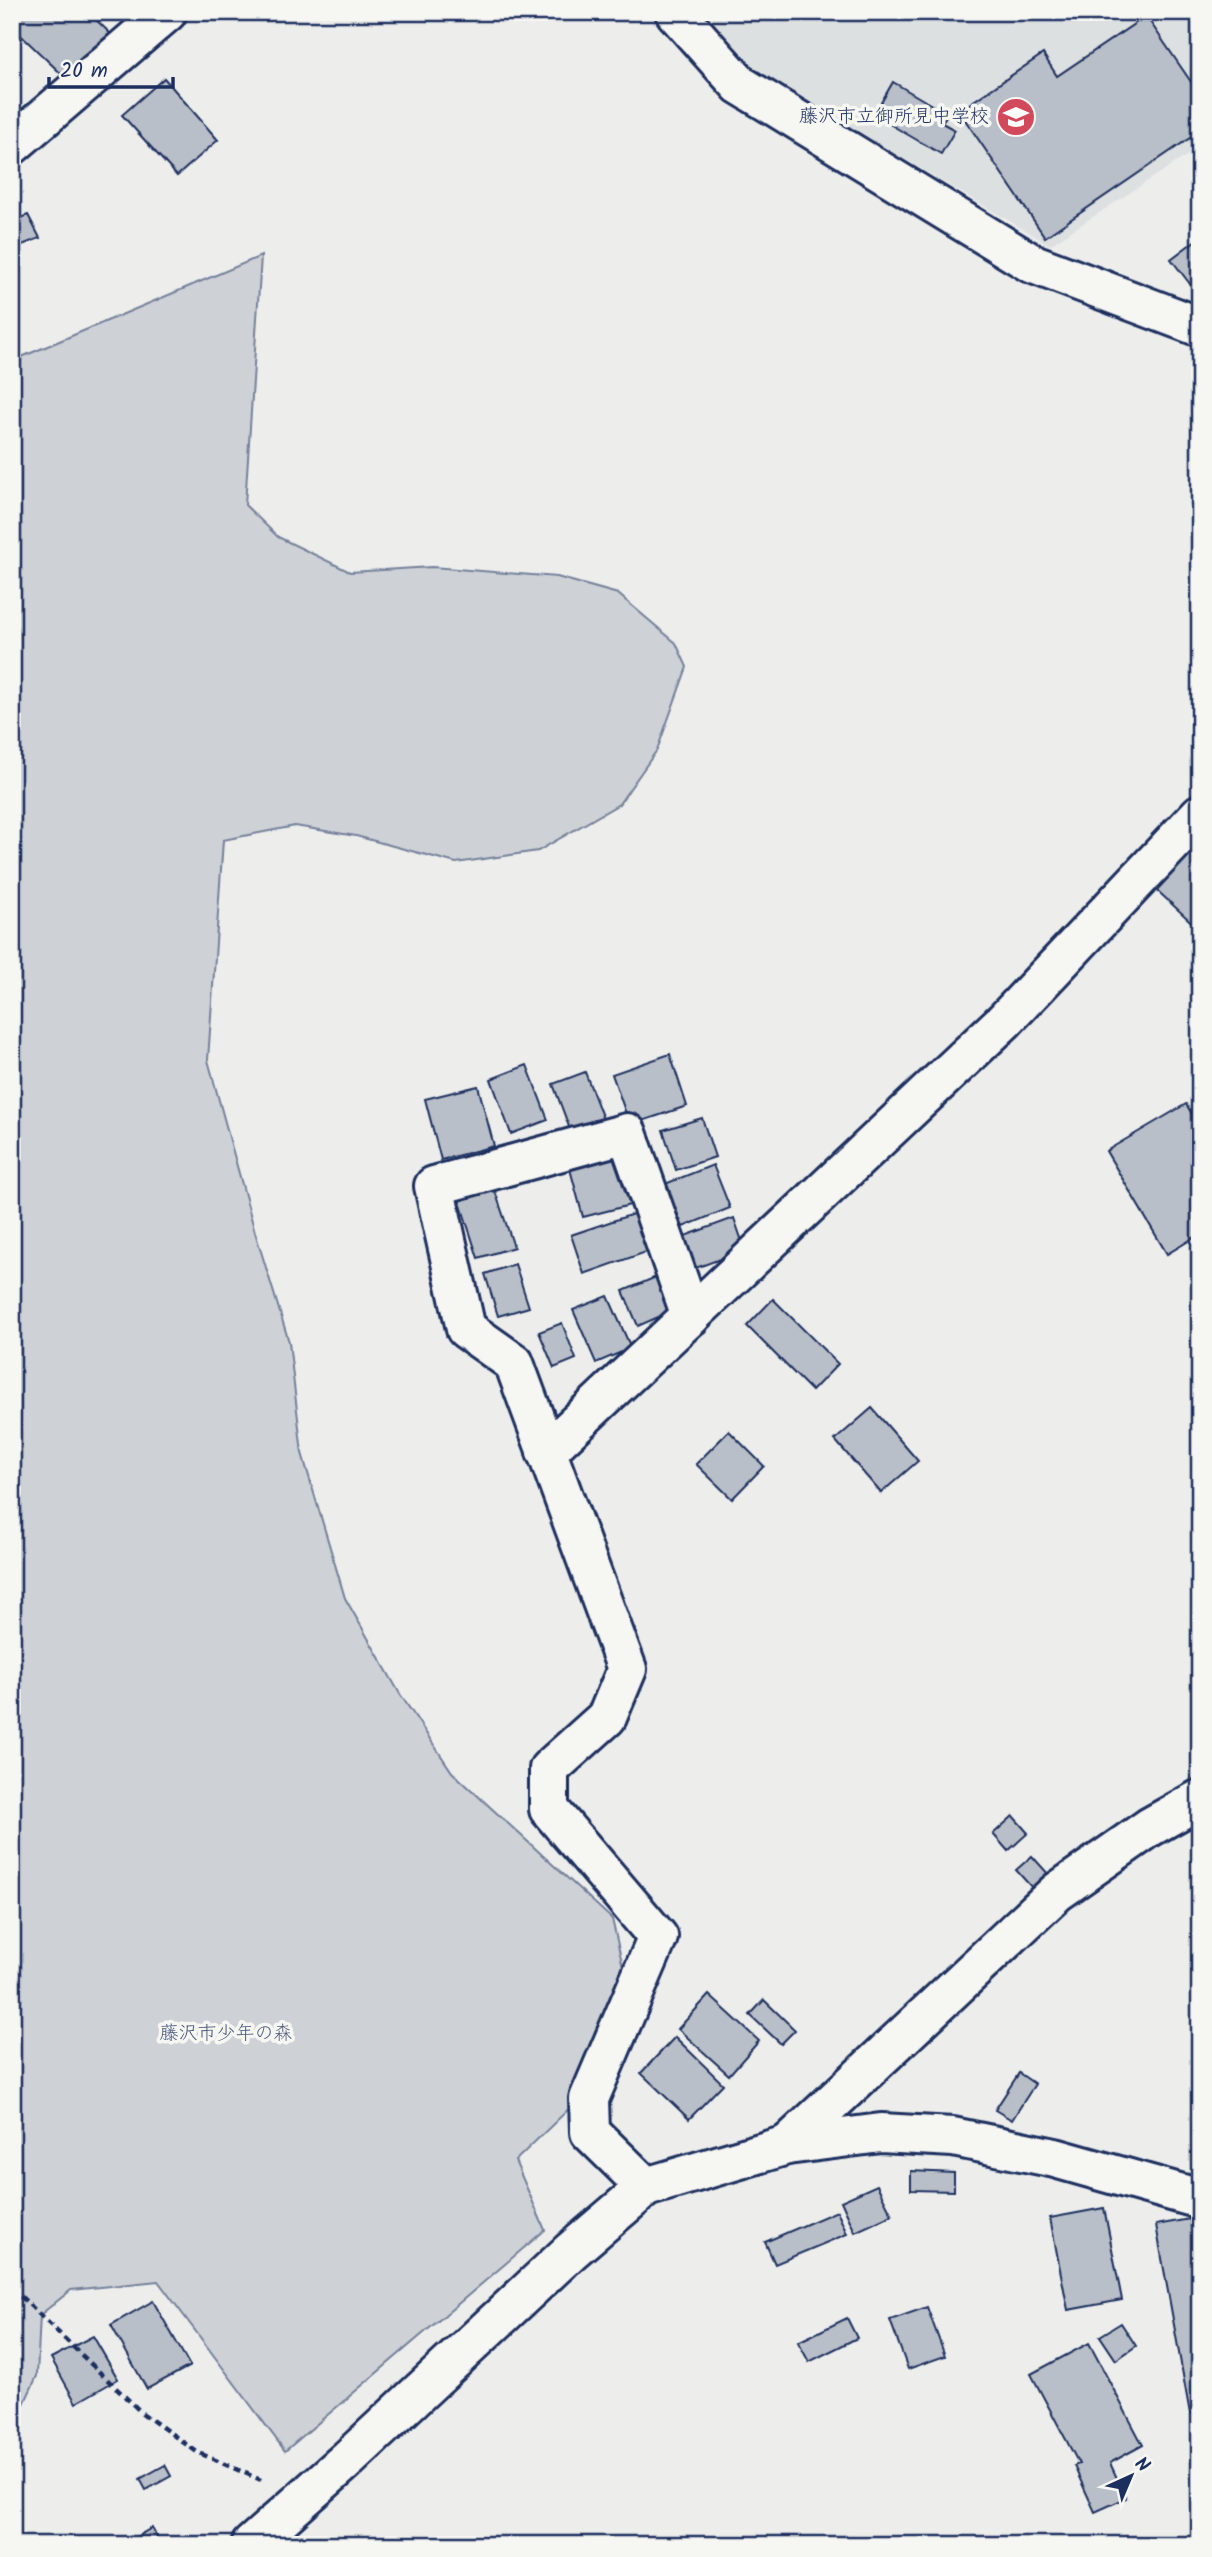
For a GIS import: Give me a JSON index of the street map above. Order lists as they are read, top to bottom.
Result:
{
  "parks": ["藤沢市少年の森"],
  "places": {
    "school or university": ["藤沢市立御所見中学校"]
  },
  "scale_bar": "20 m",
  "north": "top right"
}
